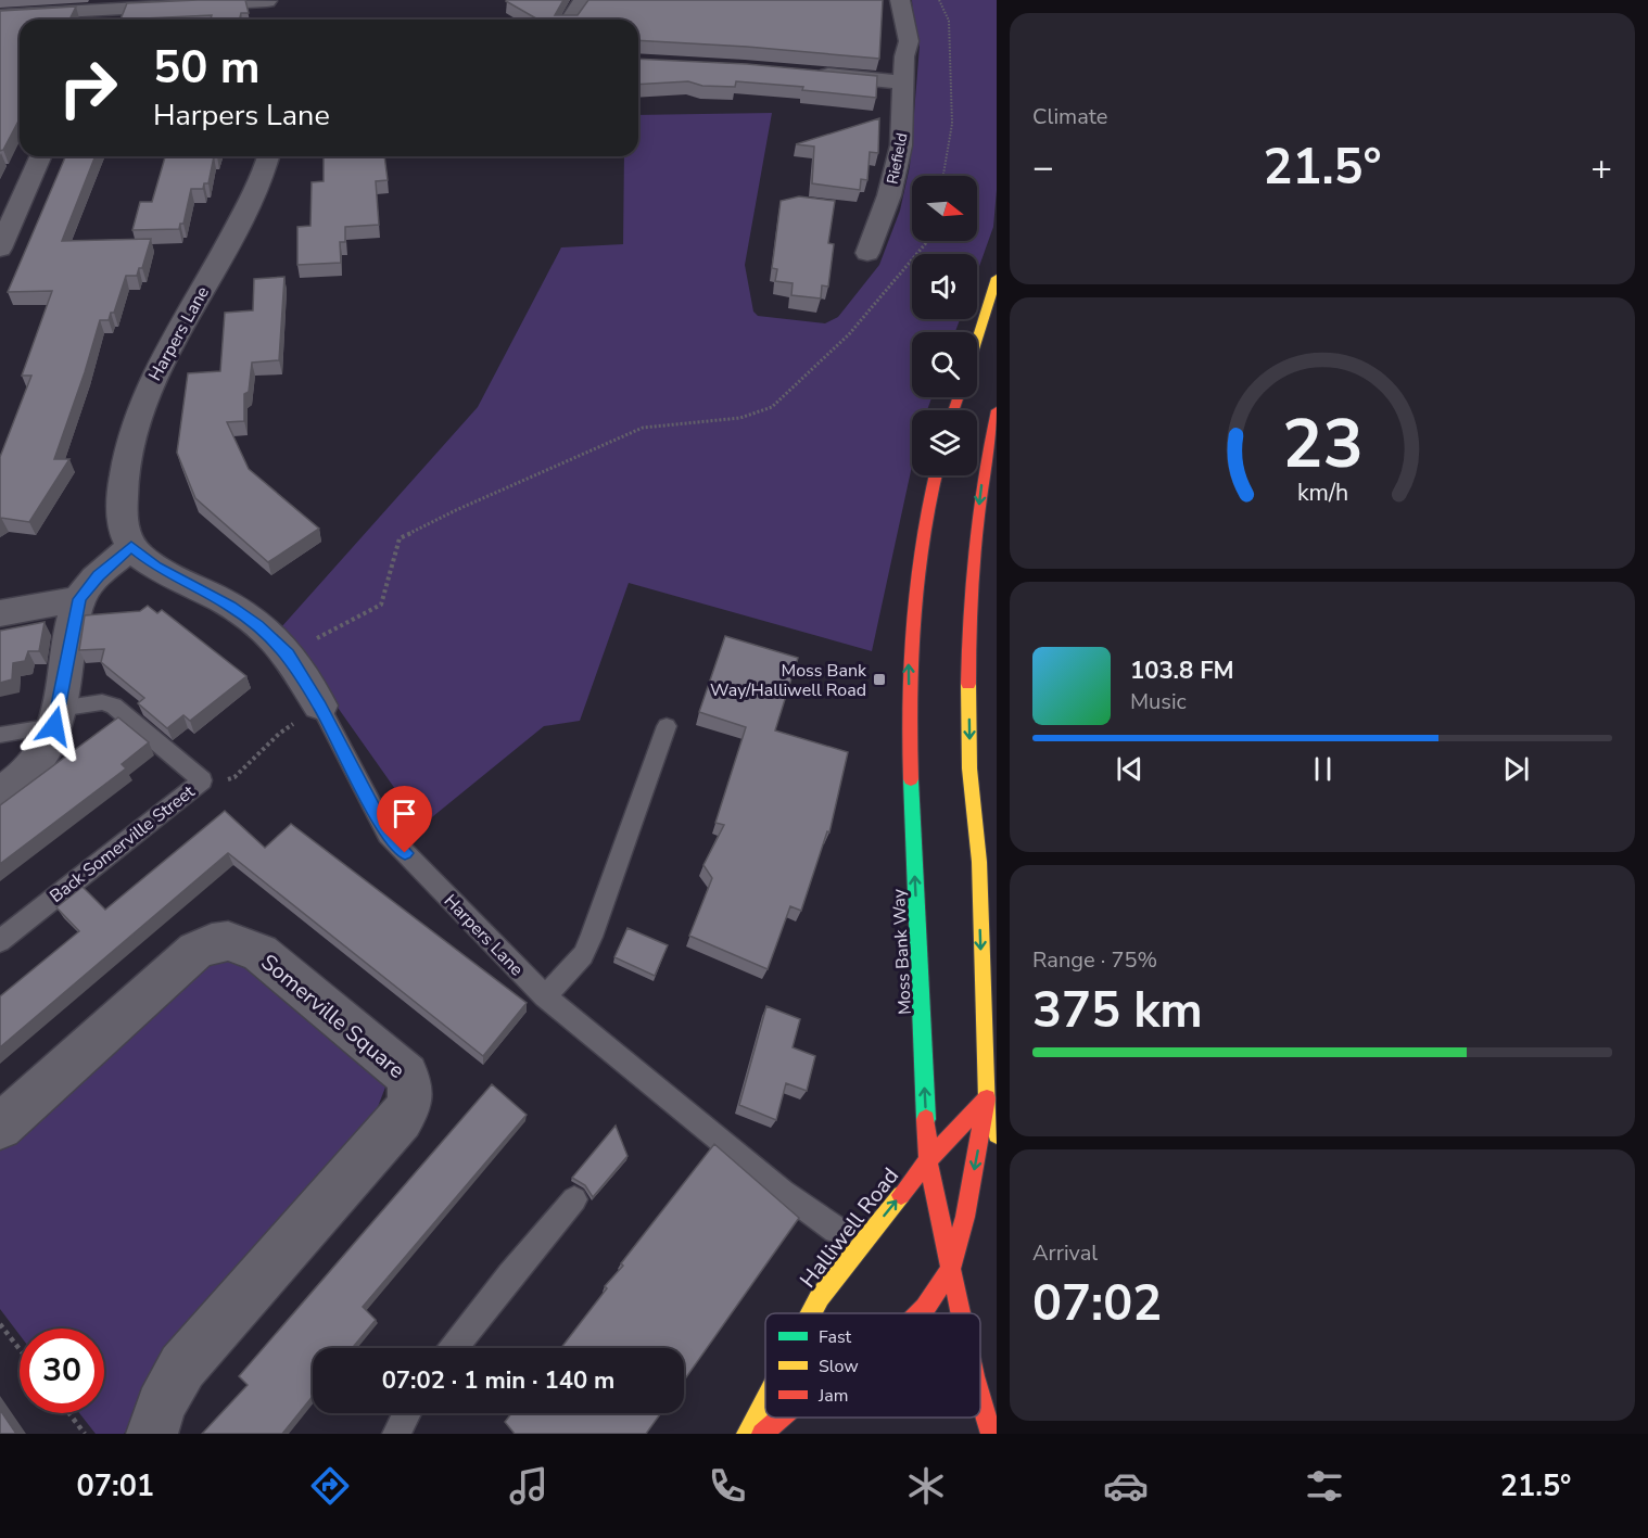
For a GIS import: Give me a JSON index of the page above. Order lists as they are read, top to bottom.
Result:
{
  "streets": {
    "main road": ["Moss Bank Way", "Halliwell Road"],
    "street": ["Riefield", "Harpers Lane", "Somerville Square"],
    "lane": ["Back Somerville Street"]
  },
  "crossings": [
    ["Moss Bank Way", "Halliwell Road"]
  ],
  "places": {
    "transit": ["Moss Bank Way/Halliwell Road"]
  },
  "legend": ["Fast", "Slow", "Jam"],
  "north": "right",
  "page": {
    "tile": [
      "Climate",
      ["Range · 75%", "375 km"],
      ["Arrival", "07:02"]
    ],
    "turn": ["50 m", "Harpers Lane"],
    "heat": ["−", "21.5°", "+"],
    "song": ["103.8 FM", "Music"],
    "limit": "30",
    "trip": "07:02 · 1 min · 140 m",
    "tabs": ["07:01", "21.5°"],
    "gauge": ["23", "km/h"]
  }
}
